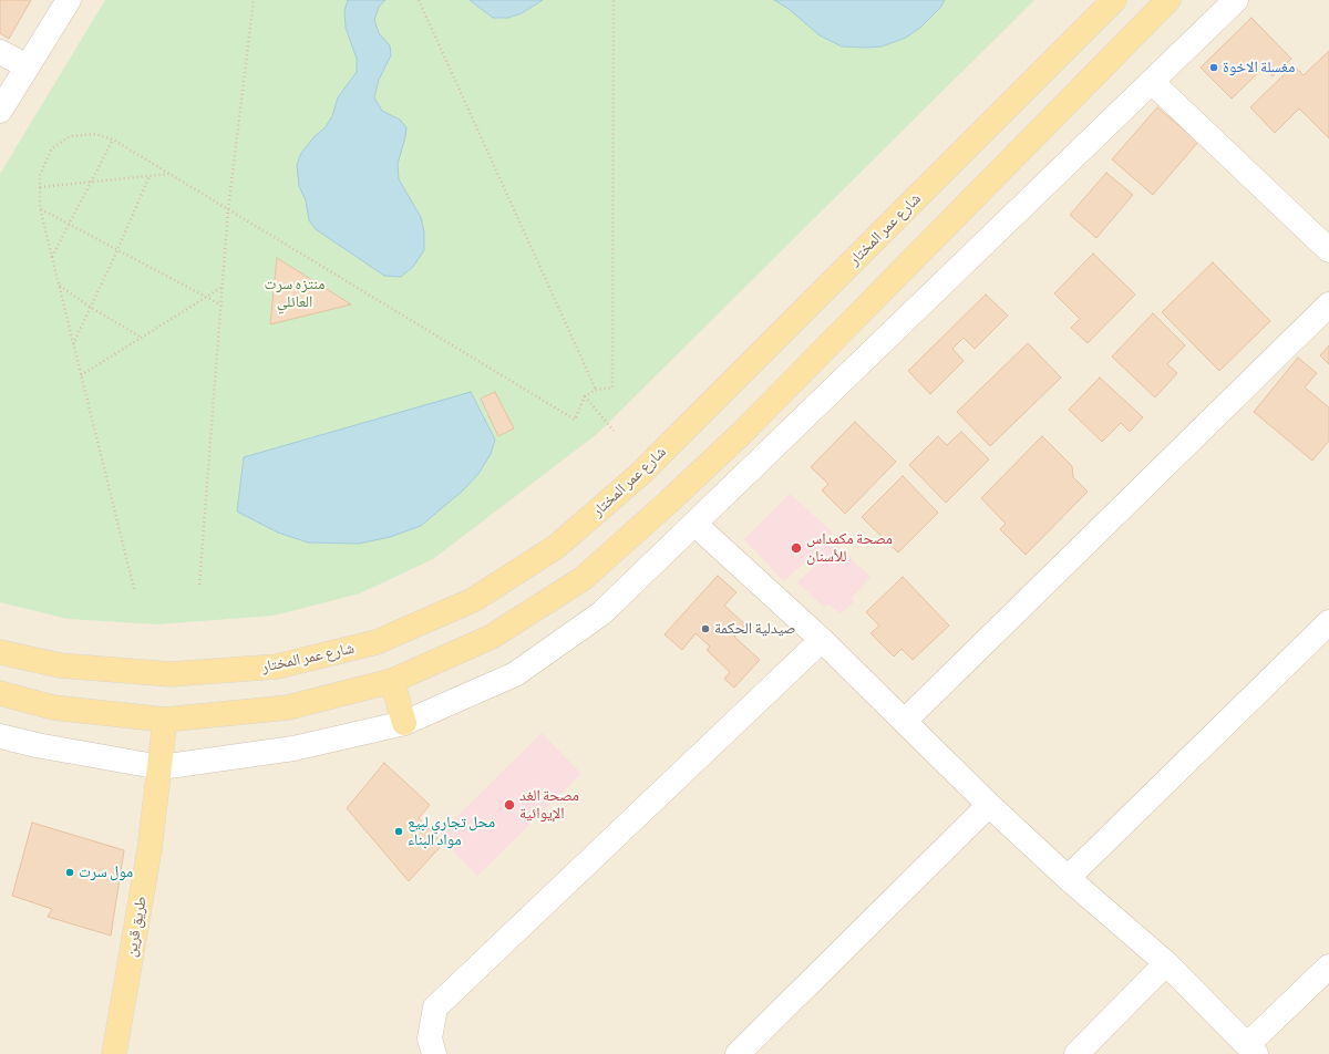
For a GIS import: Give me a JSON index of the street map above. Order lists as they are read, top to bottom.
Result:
{
  "streets": {
    "main road": ["شارع عمر المختار", "طريق قرين"]
  },
  "parks": ["منتزه سرت العائلي"],
  "places": [
    "مغسلة الاخوة",
    "مصحة مكمداس للأسنان",
    "صيدلية الحكمة",
    "مصحة الغد الإيوائية",
    "محل تجاري لبيع مواد البناء",
    "مول سرت"
  ]
}
